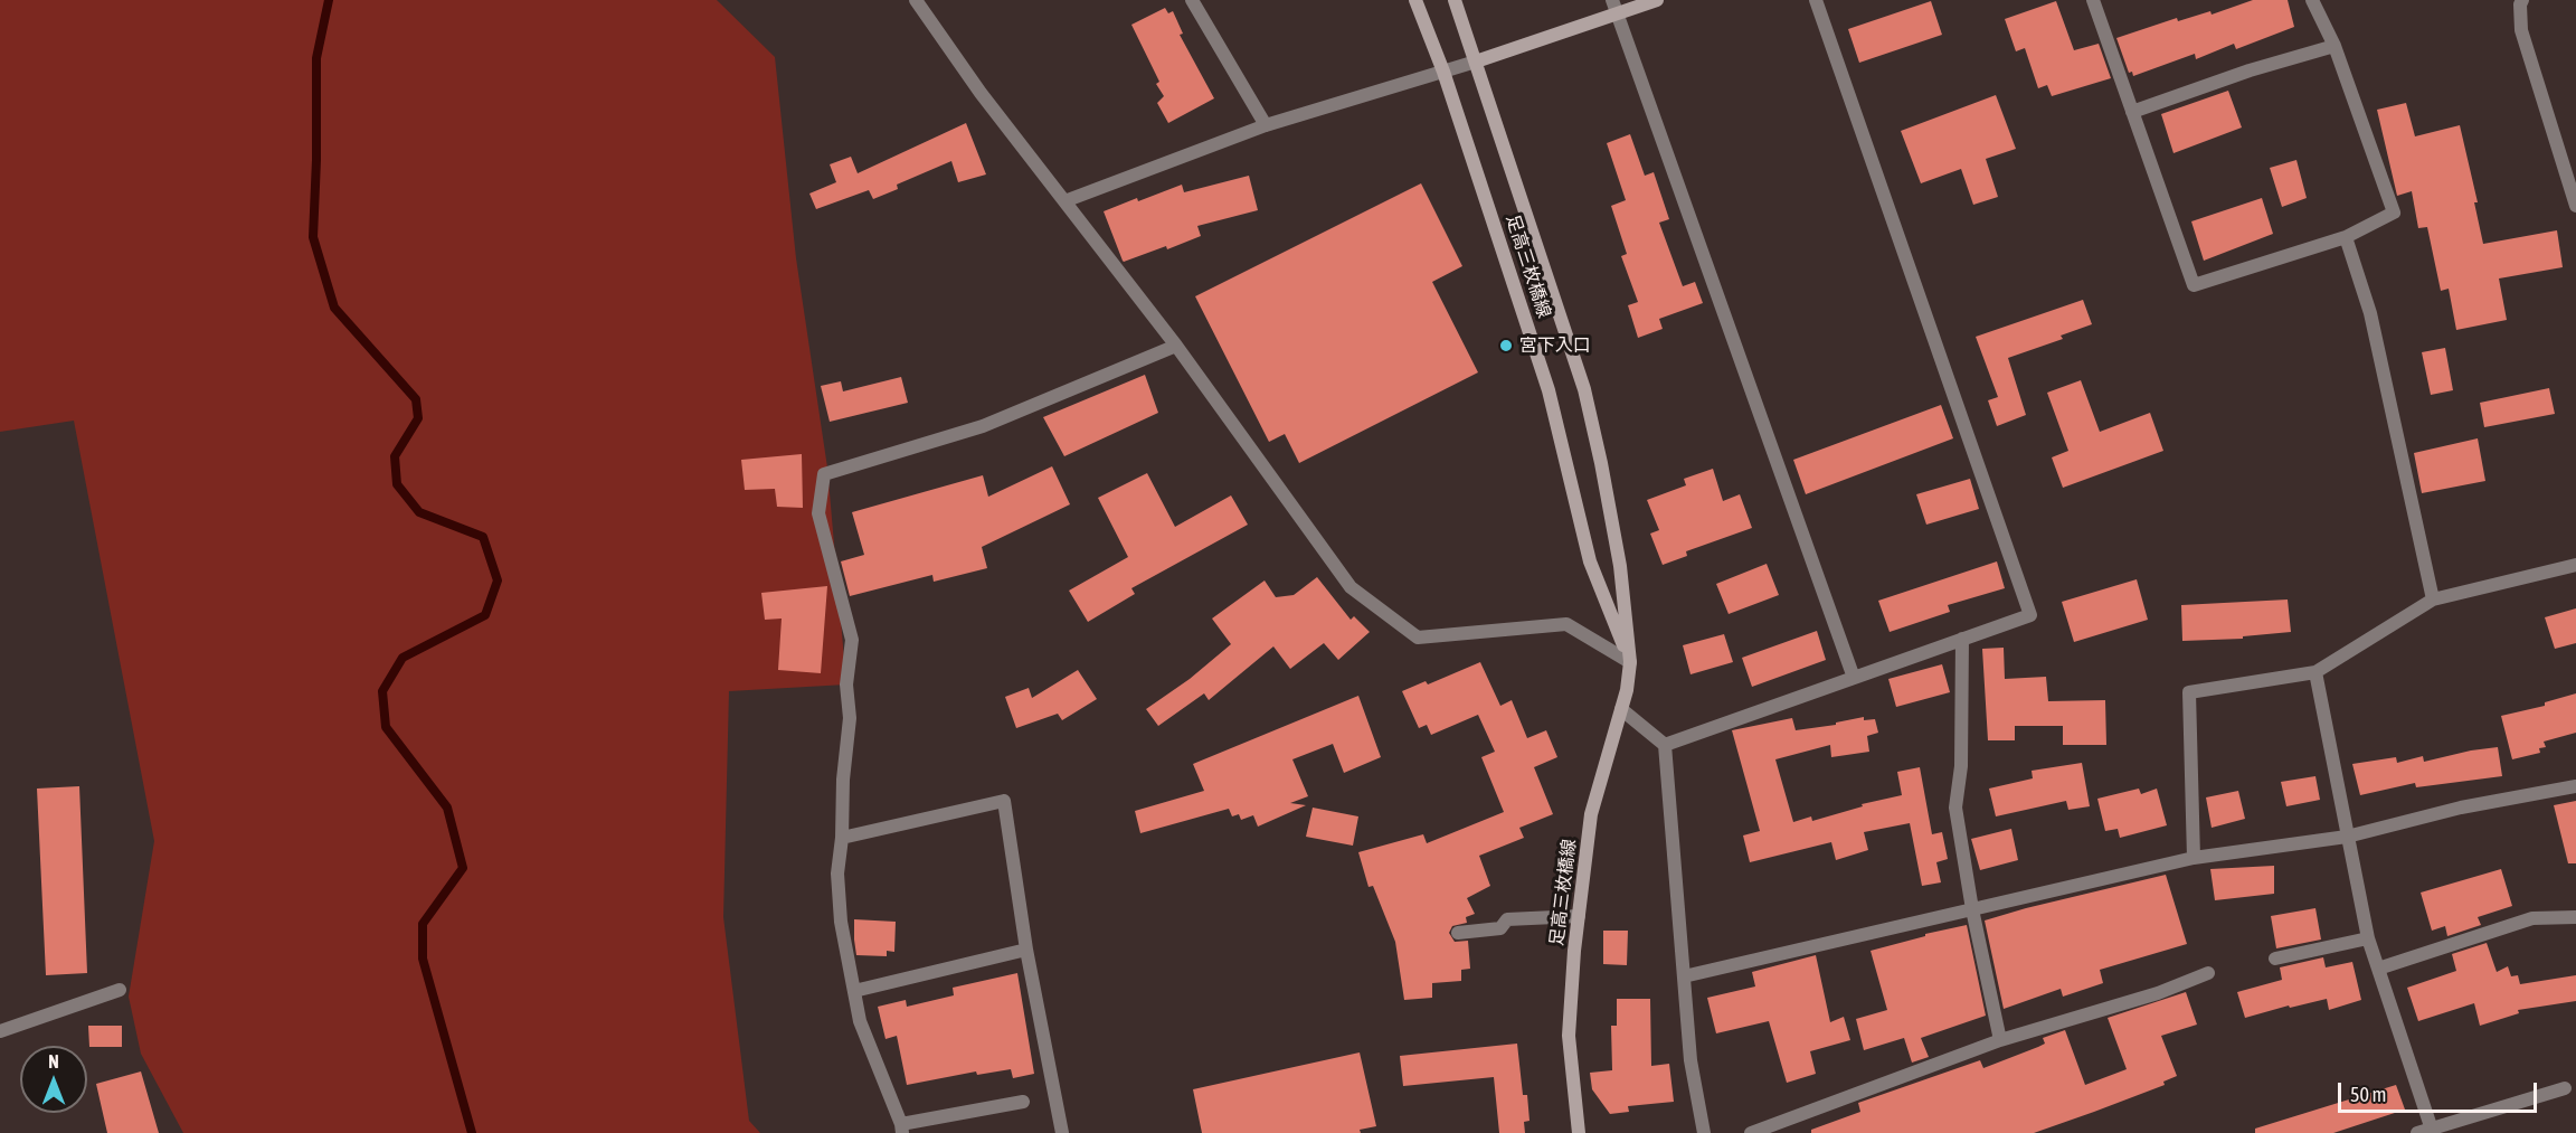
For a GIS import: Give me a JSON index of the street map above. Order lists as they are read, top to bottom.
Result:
{
  "streets": {
    "main road": ["足高三枚橋線"]
  },
  "places": ["宮下入口"],
  "scale_bar": "50 m",
  "north": "top"
}
